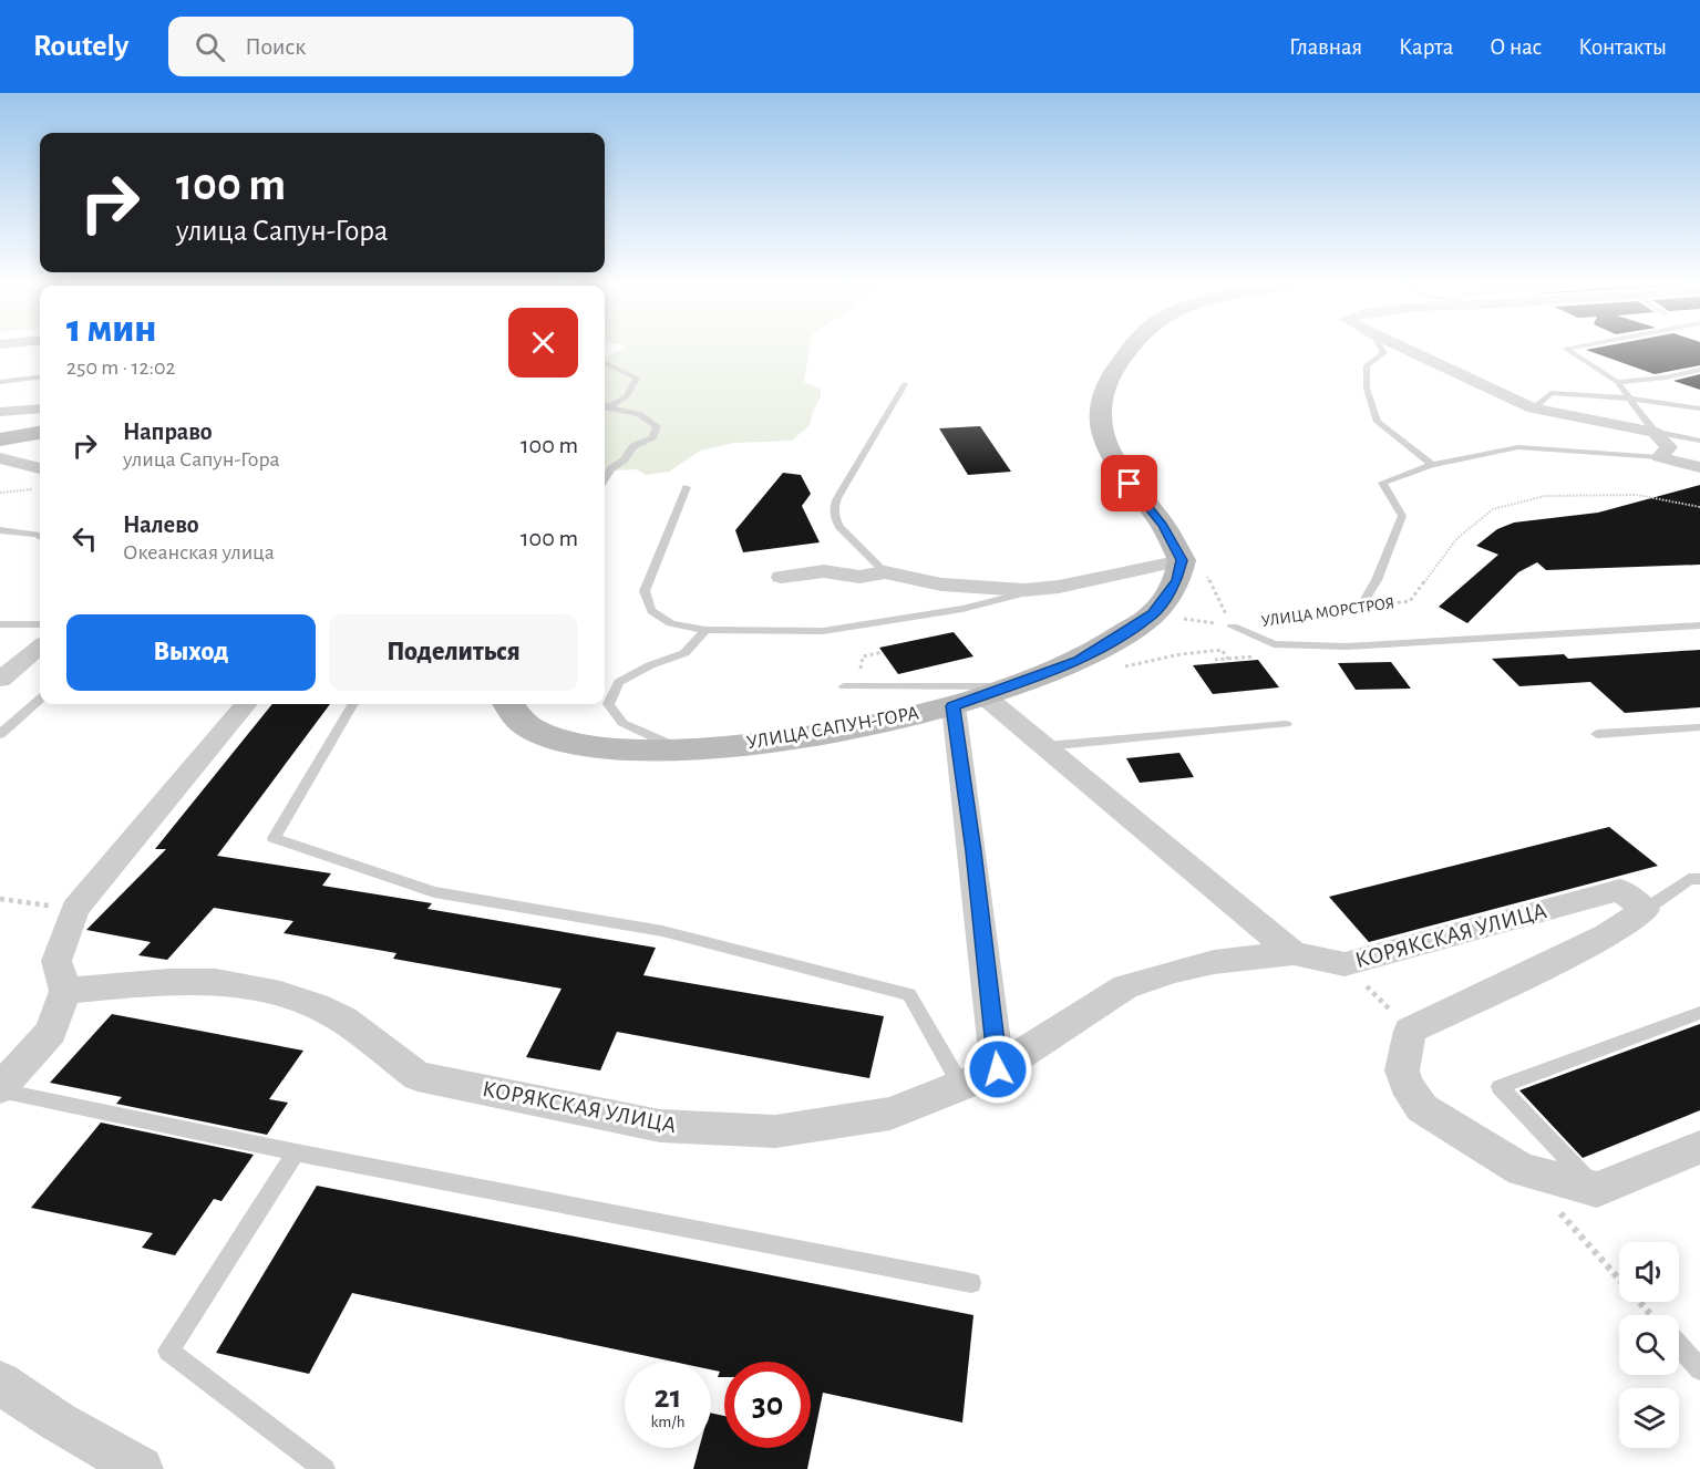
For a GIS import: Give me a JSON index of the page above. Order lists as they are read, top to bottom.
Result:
{
  "streets": {
    "main road": ["УЛИЦА САПУН-ГОРА"],
    "street": ["КОРЯКСКАЯ УЛИЦА"],
    "path": ["УЛИЦА МОРСТРОЯ"]
  },
  "crossings": [
    ["УЛИЦА МОРСТРОЯ", "УЛИЦА САПУН-ГОРА"]
  ],
  "page": {
    "header": "Routely",
    "search": "Поиск",
    "nav": [
      "Главная",
      "Карта",
      "О нас",
      "Контакты"
    ],
    "turn": ["100 m", "улица Сапун-Гора"],
    "heading": ["1 мин", "250 m · 12:02"],
    "list": [
      {
        "name": "Направо",
        "note": "улица Сапун-Гора",
        "value": "100 m"
      },
      {
        "name": "Налево",
        "note": "Океанская улица",
        "value": "100 m"
      }
    ],
    "buttons": ["Выход", "Поделиться"],
    "speed": "21 km/h",
    "limit": "30"
  }
}
